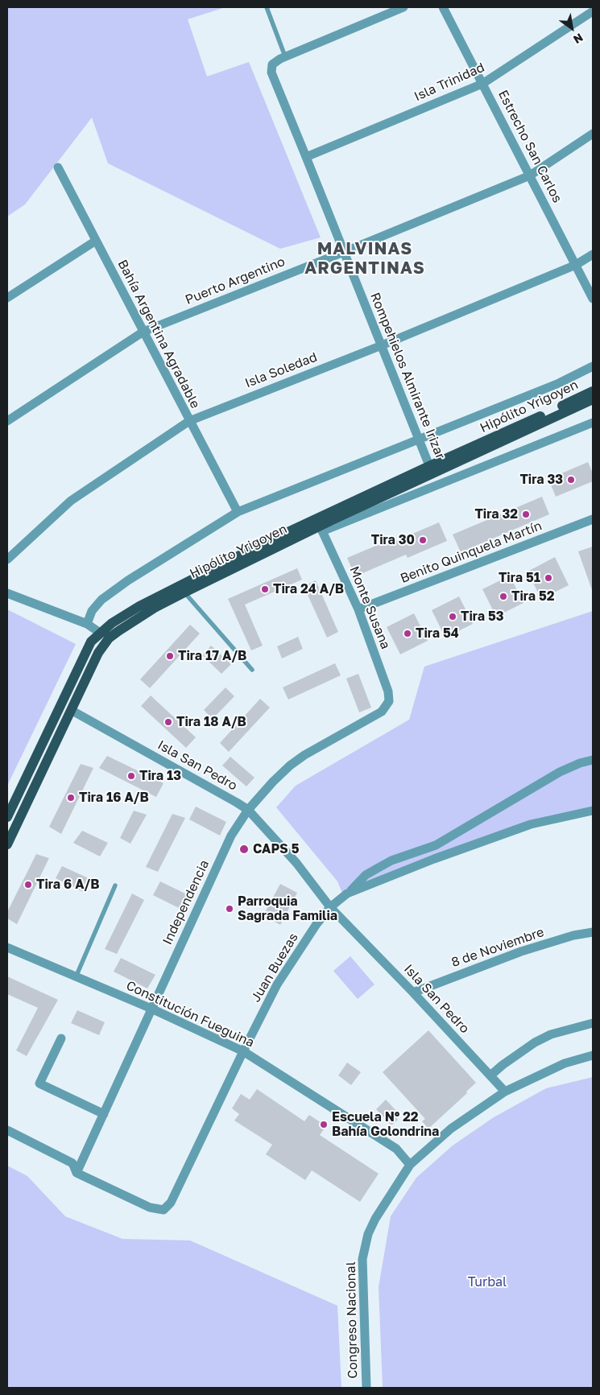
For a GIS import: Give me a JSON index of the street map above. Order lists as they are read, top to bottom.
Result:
{
  "streets": {
    "main road": ["Hipólito Yrigoyen"],
    "street": [
      "Isla Trinidad",
      "Estrecho San Carlos",
      "Puerto Argentino",
      "Bahía Argentina Agradable",
      "Isla Soledad",
      "Rompehielos Almirante Irizar",
      "Benito Quinquela Martín",
      "Monte Susana",
      "Isla San Pedro",
      "Independencia",
      "8 de Noviembre",
      "Juan Buezas",
      "Constitución Fueguina",
      "Congreso Nacional"
    ]
  },
  "crossings": [
    ["Isla Trinidad", "Estrecho San Carlos"],
    ["Isla Trinidad", "Rompehielos Almirante Irizar"],
    ["Estrecho San Carlos", "Puerto Argentino"],
    ["Estrecho San Carlos", "Isla Soledad"],
    ["Puerto Argentino", "Bahía Argentina Agradable"],
    ["Puerto Argentino", "Rompehielos Almirante Irizar"],
    ["Bahía Argentina Agradable", "Isla Soledad"],
    ["Isla Soledad", "Rompehielos Almirante Irizar"],
    ["Rompehielos Almirante Irizar", "Hipólito Yrigoyen"],
    ["Hipólito Yrigoyen", "Monte Susana"],
    ["Hipólito Yrigoyen", "Isla San Pedro"],
    ["Benito Quinquela Martín", "Monte Susana"],
    ["Monte Susana", "Independencia"],
    ["Isla San Pedro", "Independencia"],
    ["Isla San Pedro", "8 de Noviembre"],
    ["Isla San Pedro", "Juan Buezas"],
    ["Isla San Pedro", "Congreso Nacional"],
    ["Independencia", "Juan Buezas"],
    ["Independencia", "Constitución Fueguina"],
    ["Juan Buezas", "Constitución Fueguina"],
    ["Constitución Fueguina", "Congreso Nacional"]
  ],
  "districts": ["MALVINAS ARGENTINAS"],
  "parks": ["Turbal"],
  "places": [
    "Tira 33",
    "Tira 32",
    "Tira 30",
    "Tira 51",
    "Tira 24 A/B",
    "Tira 52",
    "Tira 53",
    "Tira 54",
    "Tira 17 A/B",
    "Tira 18 A/B",
    "Tira 13",
    "Tira 16 A/B",
    "CAPS 5",
    "Tira 6 A/B",
    "Parroquia Sagrada Familia",
    "Escuela Nº 22 Bahía Golondrina"
  ],
  "north": "bottom right"
}
